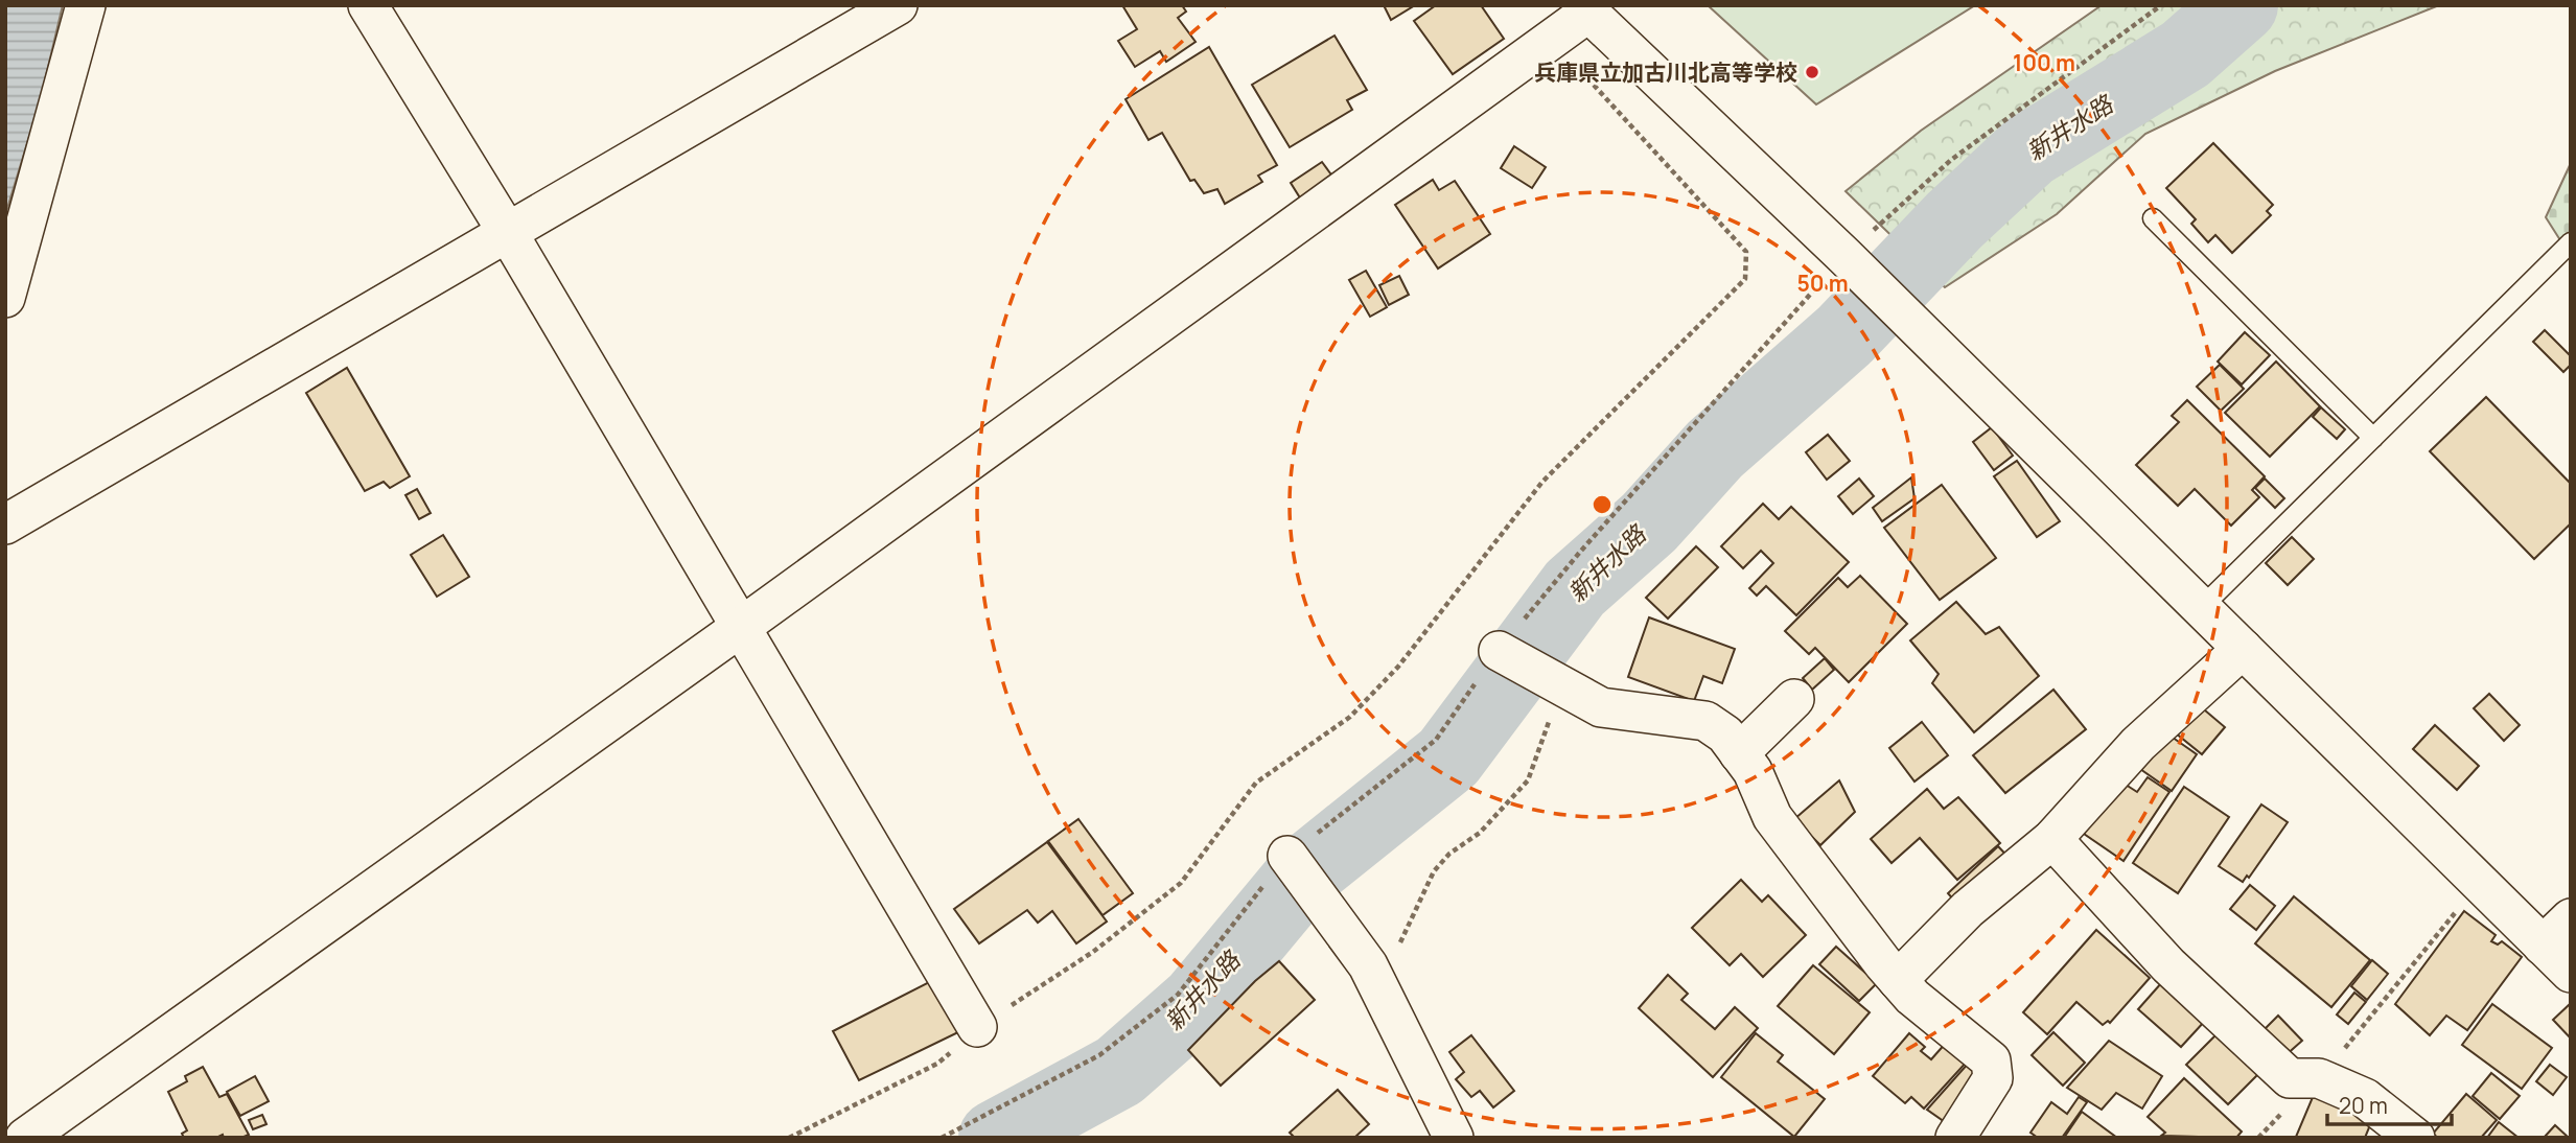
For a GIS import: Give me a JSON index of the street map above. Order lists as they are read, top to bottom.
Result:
{
  "water": ["新井水路"],
  "places": ["兵庫県立加古川北高等学校"],
  "scale_bar": "20 m",
  "rings": ["100 m", "50 m"]
}
